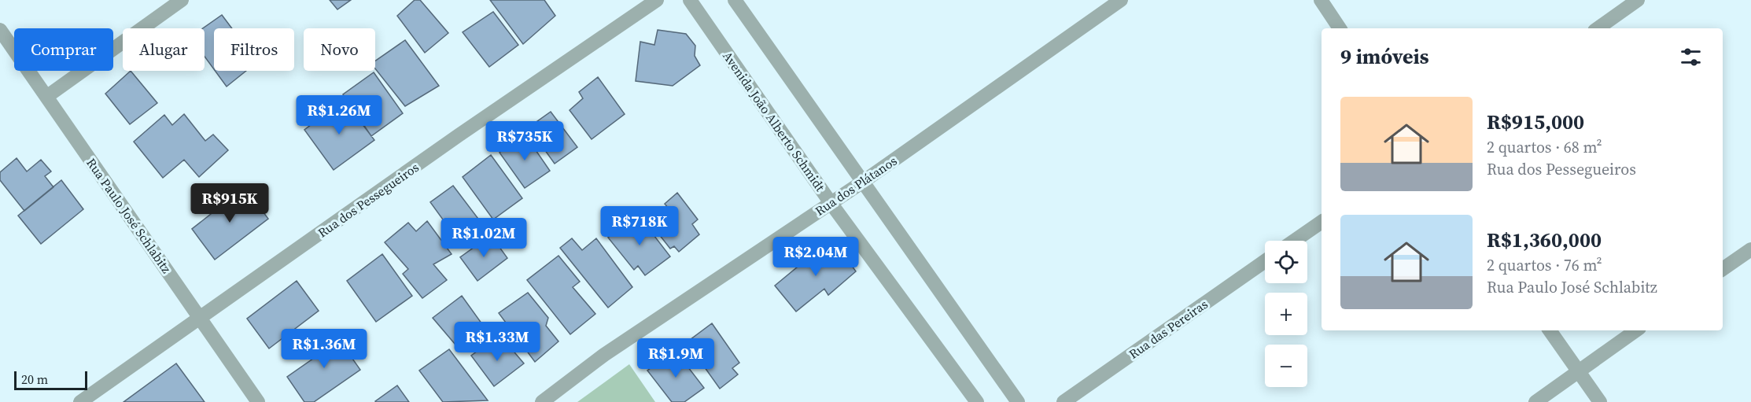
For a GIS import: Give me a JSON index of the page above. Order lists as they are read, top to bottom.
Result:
{
  "streets": {
    "street": [
      "Avenida João Alberto Schmidt",
      "Rua dos Plátanos",
      "Rua dos Pessegueiros",
      "Rua Paulo José Schlabitz",
      "Rua das Pereiras"
    ]
  },
  "crossings": [
    ["Avenida João Alberto Schmidt", "Rua dos Plátanos"],
    ["Rua dos Pessegueiros", "Rua Paulo José Schlabitz"]
  ],
  "scale_bar": "20 m",
  "page": {
    "chip": [
      "Comprar",
      "Alugar",
      "Filtros",
      "Novo"
    ],
    "heading": "9 imóveis",
    "list": [
      {
        "name": "R$915,000",
        "note": "2 quartos · 68 m² · Rua dos Pessegueiros"
      },
      {
        "name": "R$1,360,000",
        "note": "2 quartos · 76 m² · Rua Paulo José Schlabitz"
      }
    ],
    "price": [
      "R$1.26M",
      "R$735K",
      "R$915K",
      "R$718K",
      "R$1.02M",
      "R$2.04M",
      "R$1.33M",
      "R$1.36M",
      "R$1.9M"
    ],
    "map_buttons": ["+", "−"],
    "scale": "20 m"
  }
}
